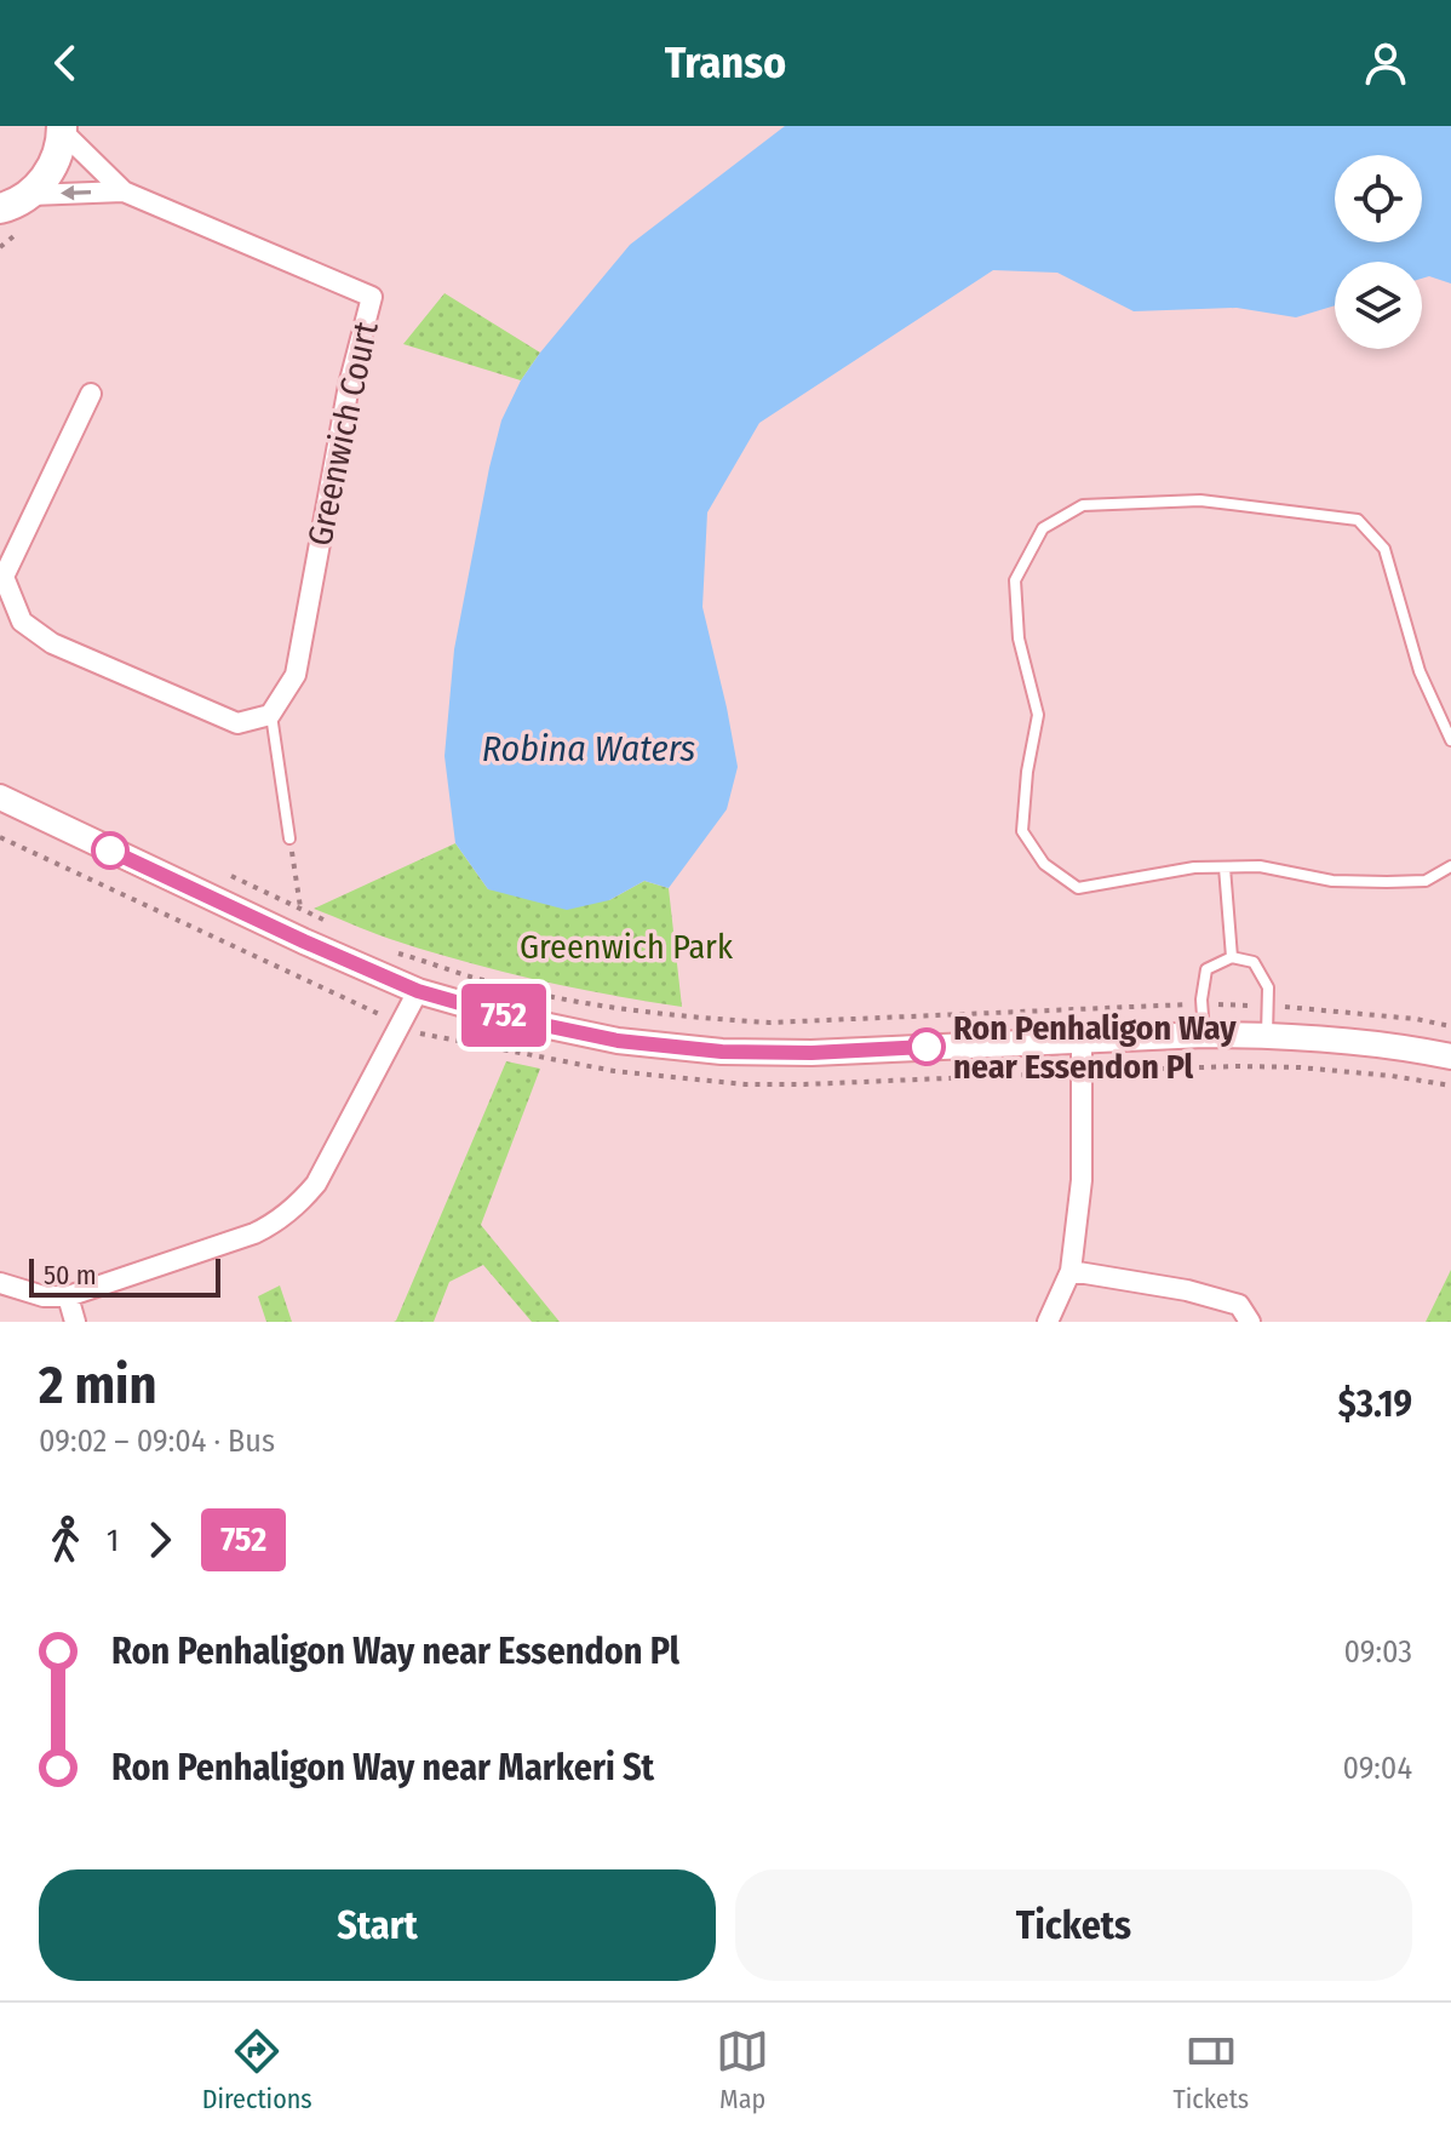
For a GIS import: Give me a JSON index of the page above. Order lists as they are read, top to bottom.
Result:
{
  "streets": {
    "street": ["Greenwich Court"]
  },
  "water": ["Robina Waters"],
  "parks": ["Greenwich Park"],
  "places": ["Ron Penhaligon Way near Essendon Pl"],
  "lines": ["bus line 752"],
  "scale_bar": "50 m",
  "page": {
    "header": "Transo",
    "on_map": "752",
    "scale": "50 m",
    "heading": ["2 min", "09:02 – 09:04 · Bus", "$3.19"],
    "legs": ["1", "752"],
    "list": [
      {
        "name": "Ron Penhaligon Way near Essendon Pl",
        "value": "09:03"
      },
      {
        "name": "Ron Penhaligon Way near Markeri St",
        "value": "09:04"
      }
    ],
    "buttons": ["Start", "Tickets"],
    "tabs": ["Directions", "Map", "Tickets"]
  }
}
